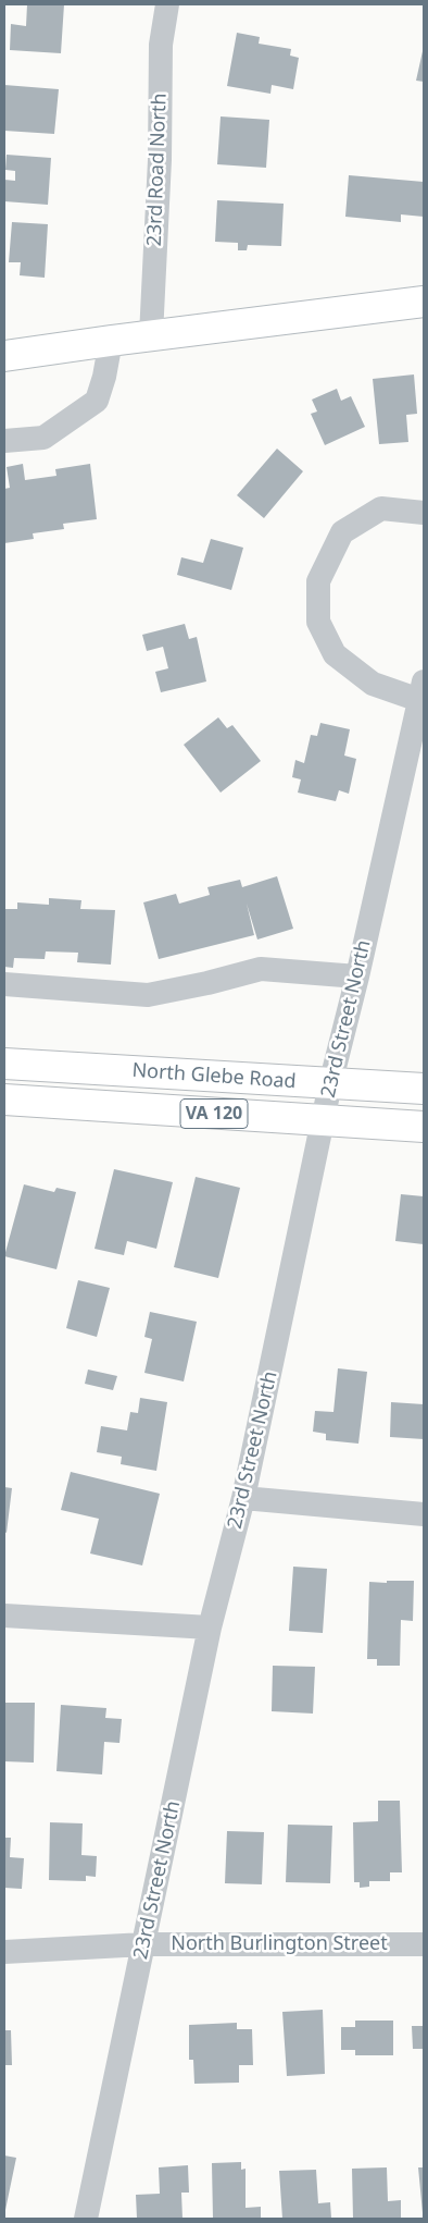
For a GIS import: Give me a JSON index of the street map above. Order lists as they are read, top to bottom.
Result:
{
  "streets": {
    "main road": ["North Glebe Road", "VA 120"],
    "street": ["23rd Road North", "23rd Street North", "North Burlington Street"]
  },
  "crossings": [
    ["23rd Street North", "North Glebe Road"],
    ["23rd Street North", "North Burlington Street"]
  ]
}
